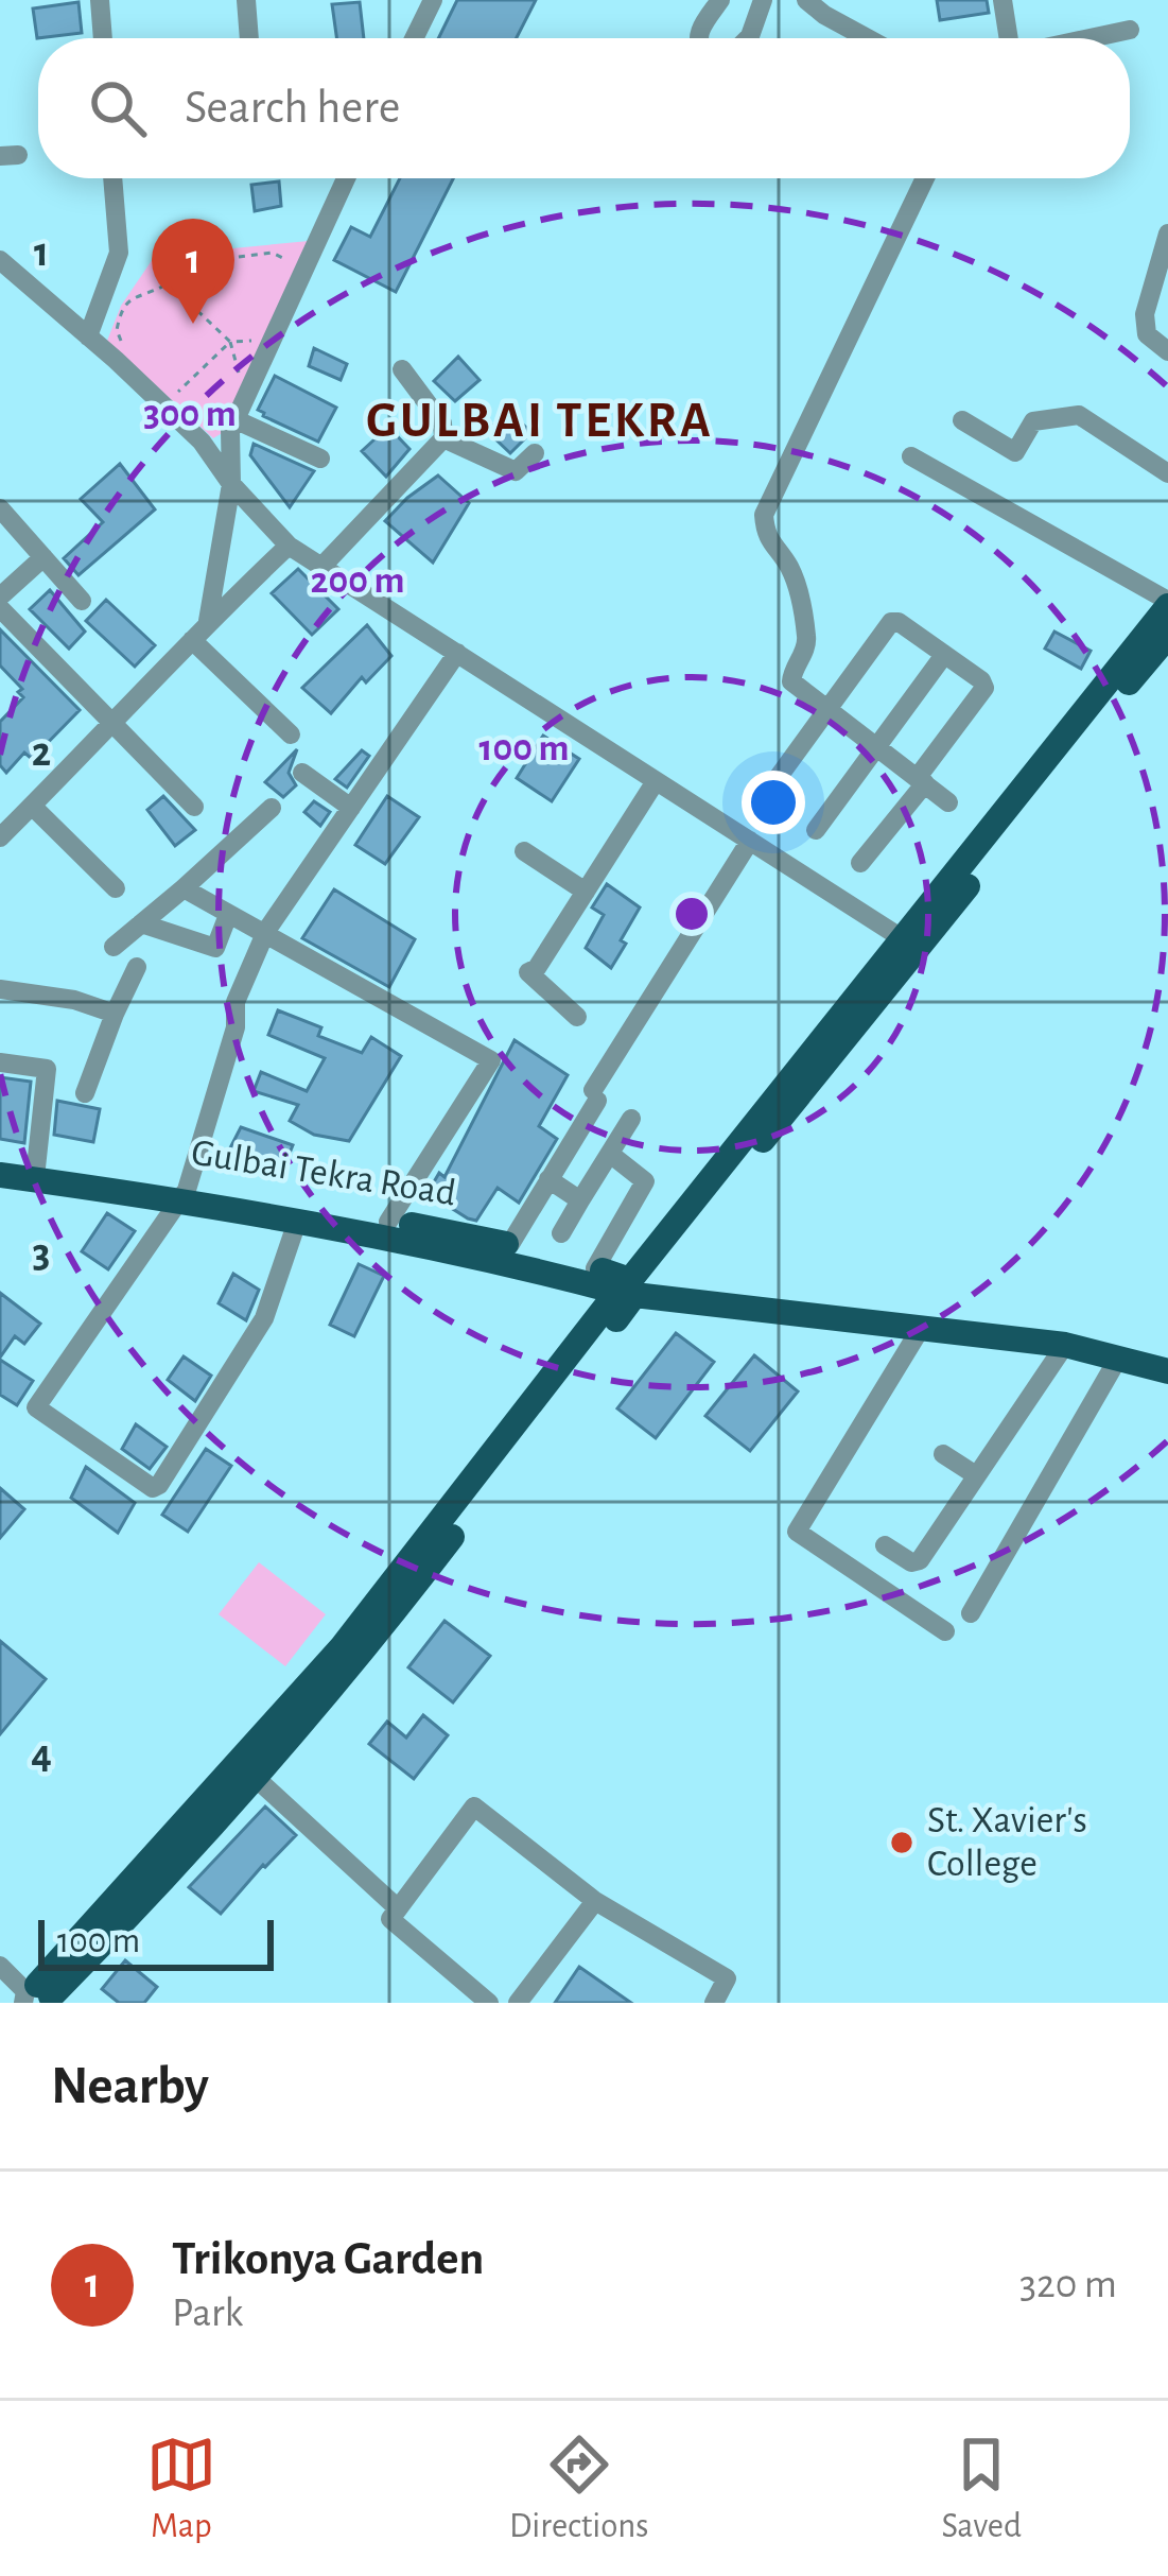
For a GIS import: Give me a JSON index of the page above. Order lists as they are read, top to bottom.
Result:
{
  "streets": {
    "main road": ["Gulbai Tekra Road"]
  },
  "districts": ["GULBAI TEKRA"],
  "places": ["St. Xavier's College"],
  "scale_bar": "100 m",
  "page": {
    "search": "Search here",
    "pins": "1",
    "scale": "100 m",
    "heading": "Nearby",
    "list": [
      {
        "mark": "1",
        "name": "Trikonya Garden",
        "note": "Park",
        "value": "320 m"
      }
    ],
    "nav": ["Map", "Directions", "Saved"]
  },
  "grid": {
    "rows": [
      "1",
      "2",
      "3",
      "4"
    ]
  },
  "rings": ["300 m", "200 m", "100 m"]
}
